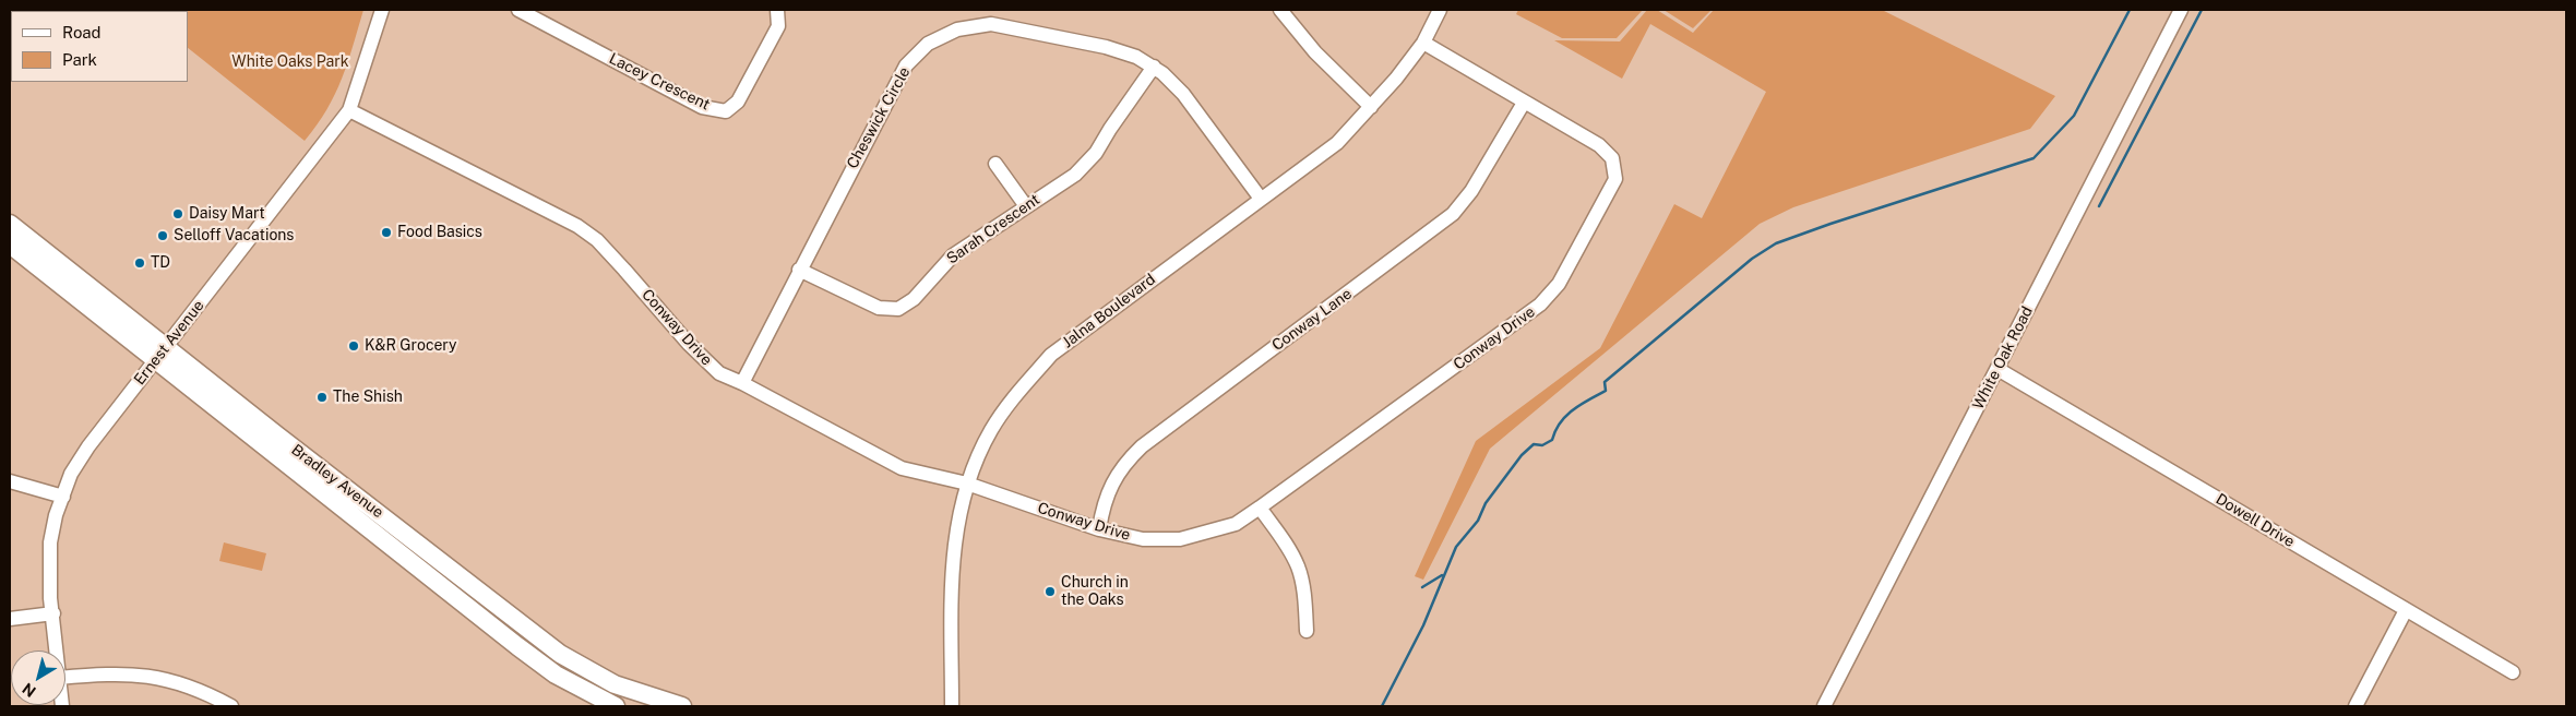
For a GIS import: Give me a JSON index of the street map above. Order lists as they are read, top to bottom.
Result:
{
  "streets": {
    "main road": ["Bradley Avenue"],
    "street": [
      "Lacey Crescent",
      "Cheswick Circle",
      "Sarah Crescent",
      "Jalna Boulevard",
      "Conway Lane",
      "Conway Drive",
      "Ernest Avenue",
      "White Oak Road",
      "Dowell Drive"
    ]
  },
  "crossings": [
    ["Cheswick Circle", "Sarah Crescent"],
    ["Cheswick Circle", "Jalna Boulevard"],
    ["Cheswick Circle", "Conway Drive"],
    ["Jalna Boulevard", "Conway Drive"],
    ["Conway Lane", "Conway Drive"],
    ["Conway Drive", "Ernest Avenue"],
    ["Ernest Avenue", "Bradley Avenue"],
    ["White Oak Road", "Dowell Drive"]
  ],
  "parks": ["White Oaks Park"],
  "places": [
    "Daisy Mart",
    "Food Basics",
    "Selloff Vacations",
    "TD",
    "K&R Grocery",
    "The Shish",
    "Church in the Oaks"
  ],
  "legend": ["Road", "Park"],
  "north": "bottom left"
}
